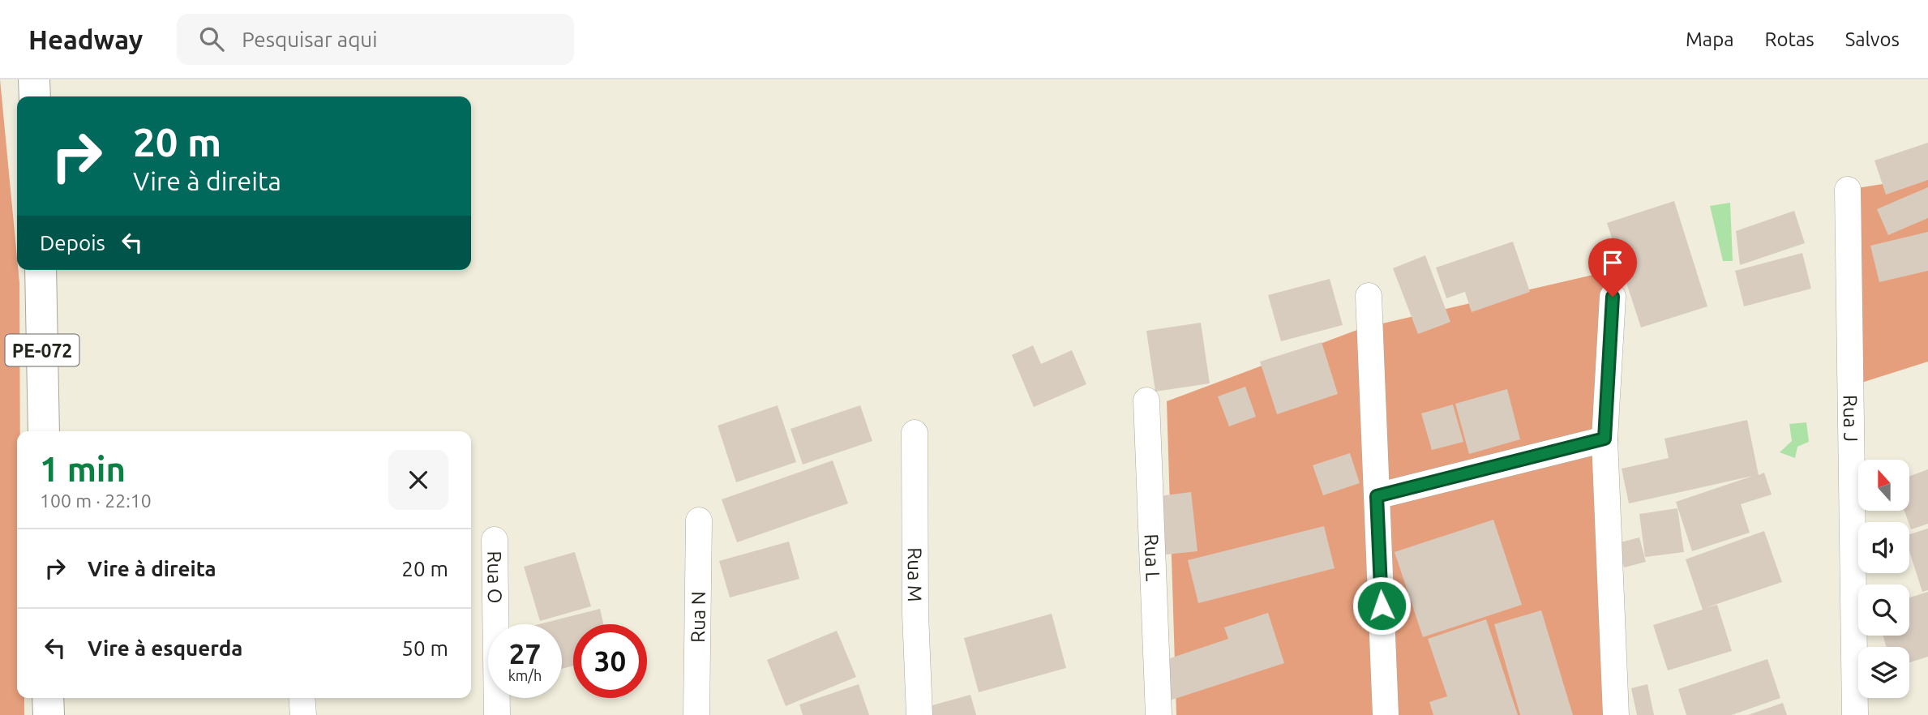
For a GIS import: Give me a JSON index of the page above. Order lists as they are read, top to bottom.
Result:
{
  "streets": {
    "main road": ["PE-072"],
    "street": [
      "Rua J",
      "Rua L",
      "Rua M",
      "Rua O",
      "Rua N"
    ]
  },
  "north": "top",
  "page": {
    "header": "Headway",
    "search": "Pesquisar aqui",
    "nav": ["Mapa", "Rotas", "Salvos"],
    "turn": ["20 m", "Vire à direita"],
    "then": "Depois",
    "heading": ["1 min", "100 m · 22:10"],
    "list": [
      {
        "name": "Vire à direita",
        "value": "20 m"
      },
      {
        "name": "Vire à esquerda",
        "value": "50 m"
      }
    ],
    "speed": "27 km/h",
    "limit": "30"
  }
}
